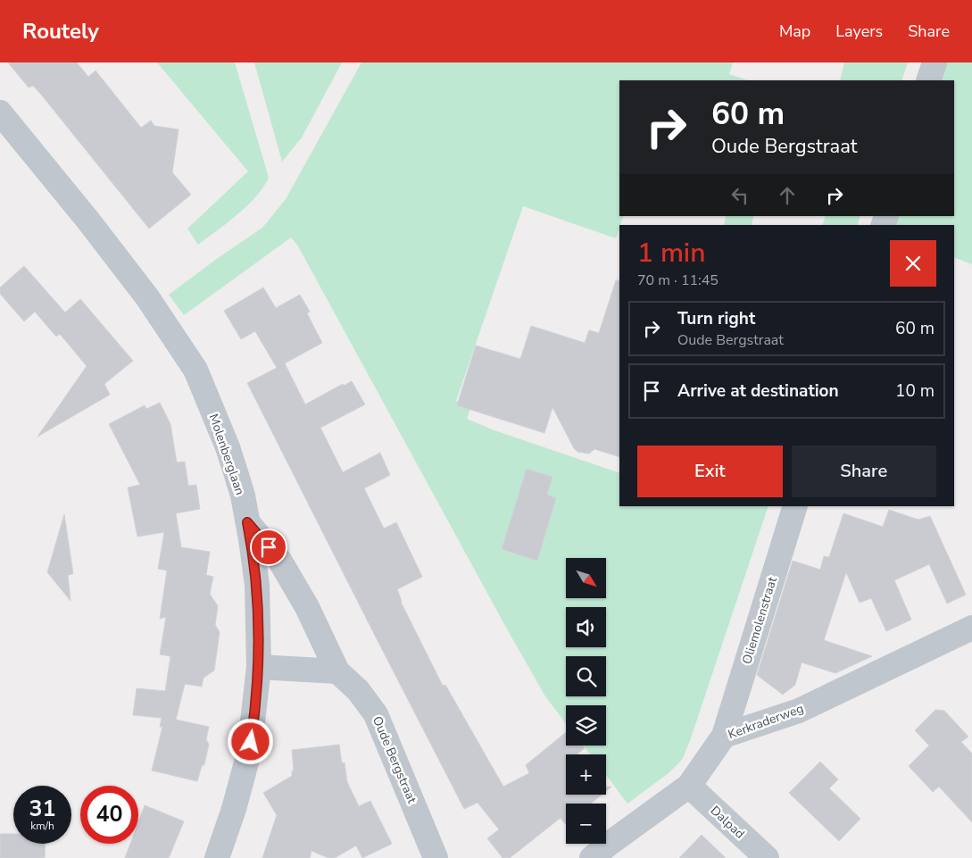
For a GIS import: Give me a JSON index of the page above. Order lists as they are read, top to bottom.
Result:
{
  "streets": {
    "street": [
      "Molenberglaan",
      "Oliemolenstraat",
      "Kerkraderweg",
      "Oude Bergstraat",
      "Dalpad"
    ]
  },
  "crossings": [
    ["Molenberglaan", "Oude Bergstraat"],
    ["Oliemolenstraat", "Kerkraderweg"],
    ["Kerkraderweg", "Dalpad"]
  ],
  "north": "bottom right",
  "page": {
    "header": "Routely",
    "nav": ["Map", "Layers", "Share"],
    "turn": ["60 m", "Oude Bergstraat"],
    "heading": ["1 min", "70 m · 11:45"],
    "list": [
      {
        "name": "Turn right",
        "note": "Oude Bergstraat",
        "value": "60 m"
      },
      {
        "name": "Arrive at destination",
        "value": "10 m"
      }
    ],
    "buttons": ["Exit", "Share"],
    "map_buttons": ["+", "−"],
    "speed": "31 km/h",
    "limit": "40"
  }
}
